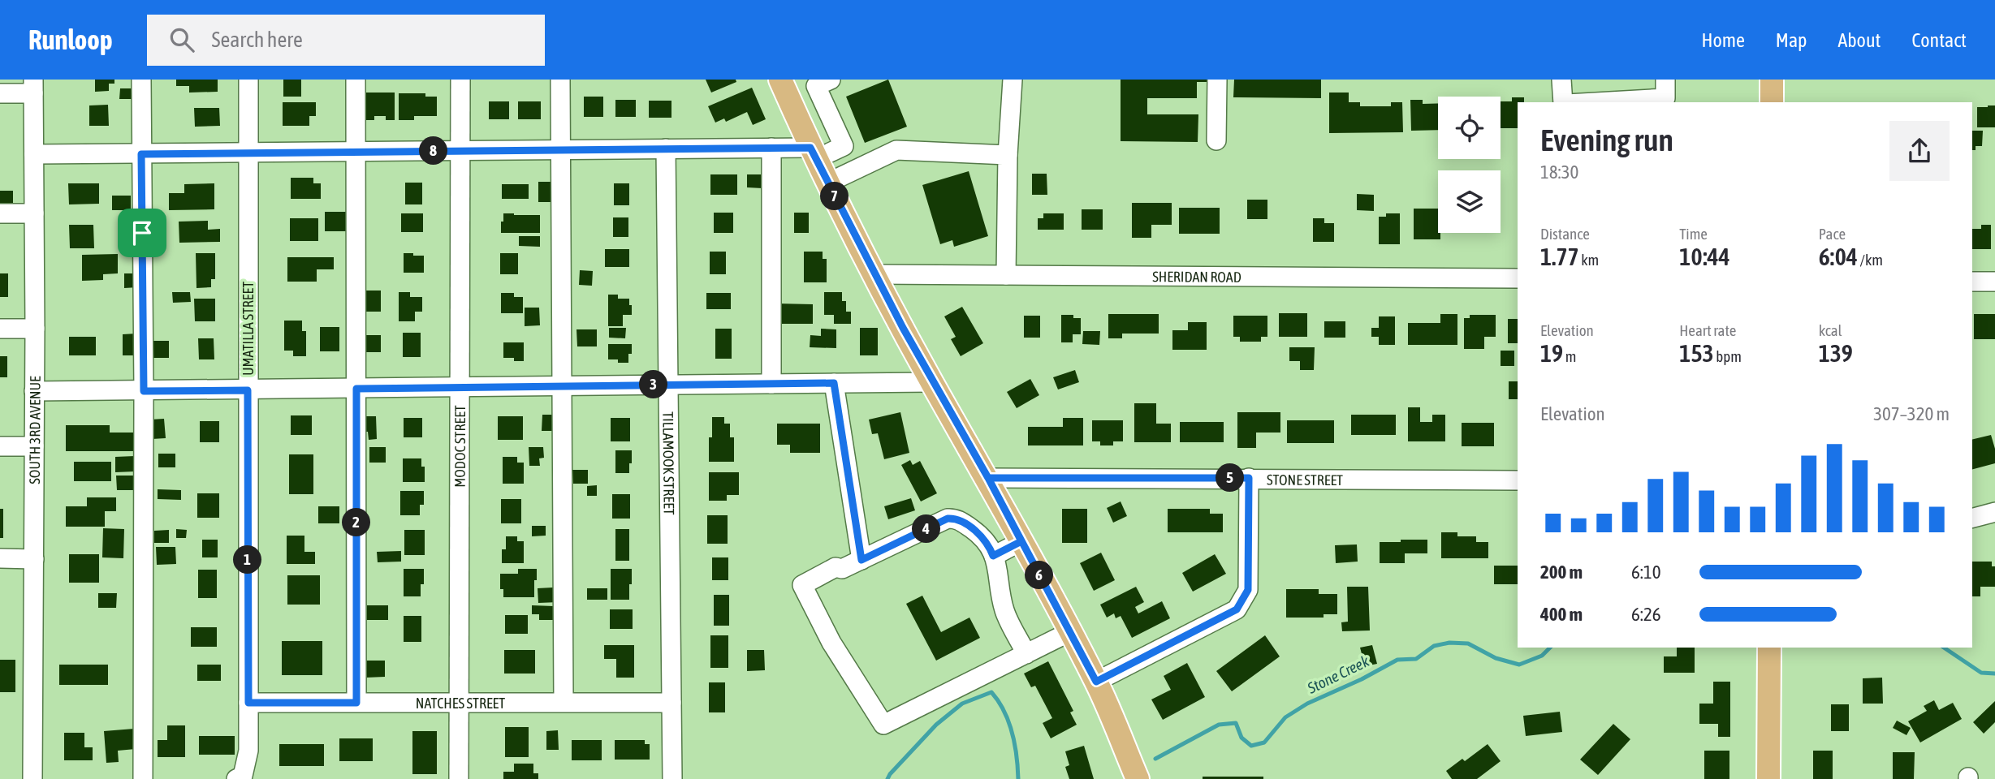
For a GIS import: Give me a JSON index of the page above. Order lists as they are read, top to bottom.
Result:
{
  "streets": {
    "street": [
      "SHERIDAN ROAD",
      "UMATILLA STREET",
      "SOUTH 3RD AVENUE",
      "MODOC STREET",
      "TILLAMOOK STREET",
      "STONE STREET",
      "NATCHES STREET"
    ]
  },
  "crossings": [
    ["UMATILLA STREET", "NATCHES STREET"],
    ["MODOC STREET", "NATCHES STREET"],
    ["TILLAMOOK STREET", "NATCHES STREET"]
  ],
  "water": ["Stone Creek"],
  "page": {
    "header": "Runloop",
    "search": "Search here",
    "nav": [
      "Home",
      "Map",
      "About",
      "Contact"
    ],
    "heading": ["Evening run", "18:30"],
    "pins": [
      "8",
      "7",
      "3",
      "5",
      "2",
      "4",
      "1",
      "6"
    ],
    "stats": [
      ["Distance", "1.77 km"],
      ["Time", "10:44"],
      ["Pace", "6:04 /km"],
      ["Elevation", "19 m"],
      ["Heart rate", "153 bpm"],
      ["kcal", "139"]
    ],
    "chart": ["Elevation", "307–320 m"],
    "list": [
      {
        "name": "200 m",
        "note": "6:10"
      },
      {
        "name": "400 m",
        "note": "6:26"
      }
    ]
  }
}
